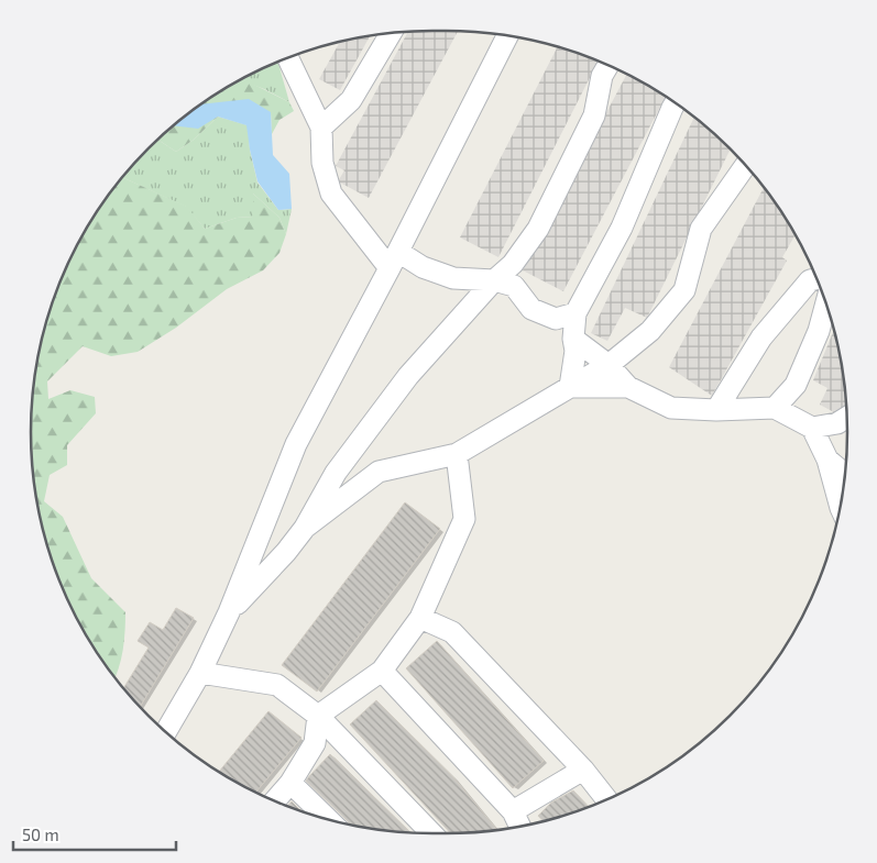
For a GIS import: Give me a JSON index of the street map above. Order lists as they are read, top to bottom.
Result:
{
  "scale_bar": "50 m"
}
